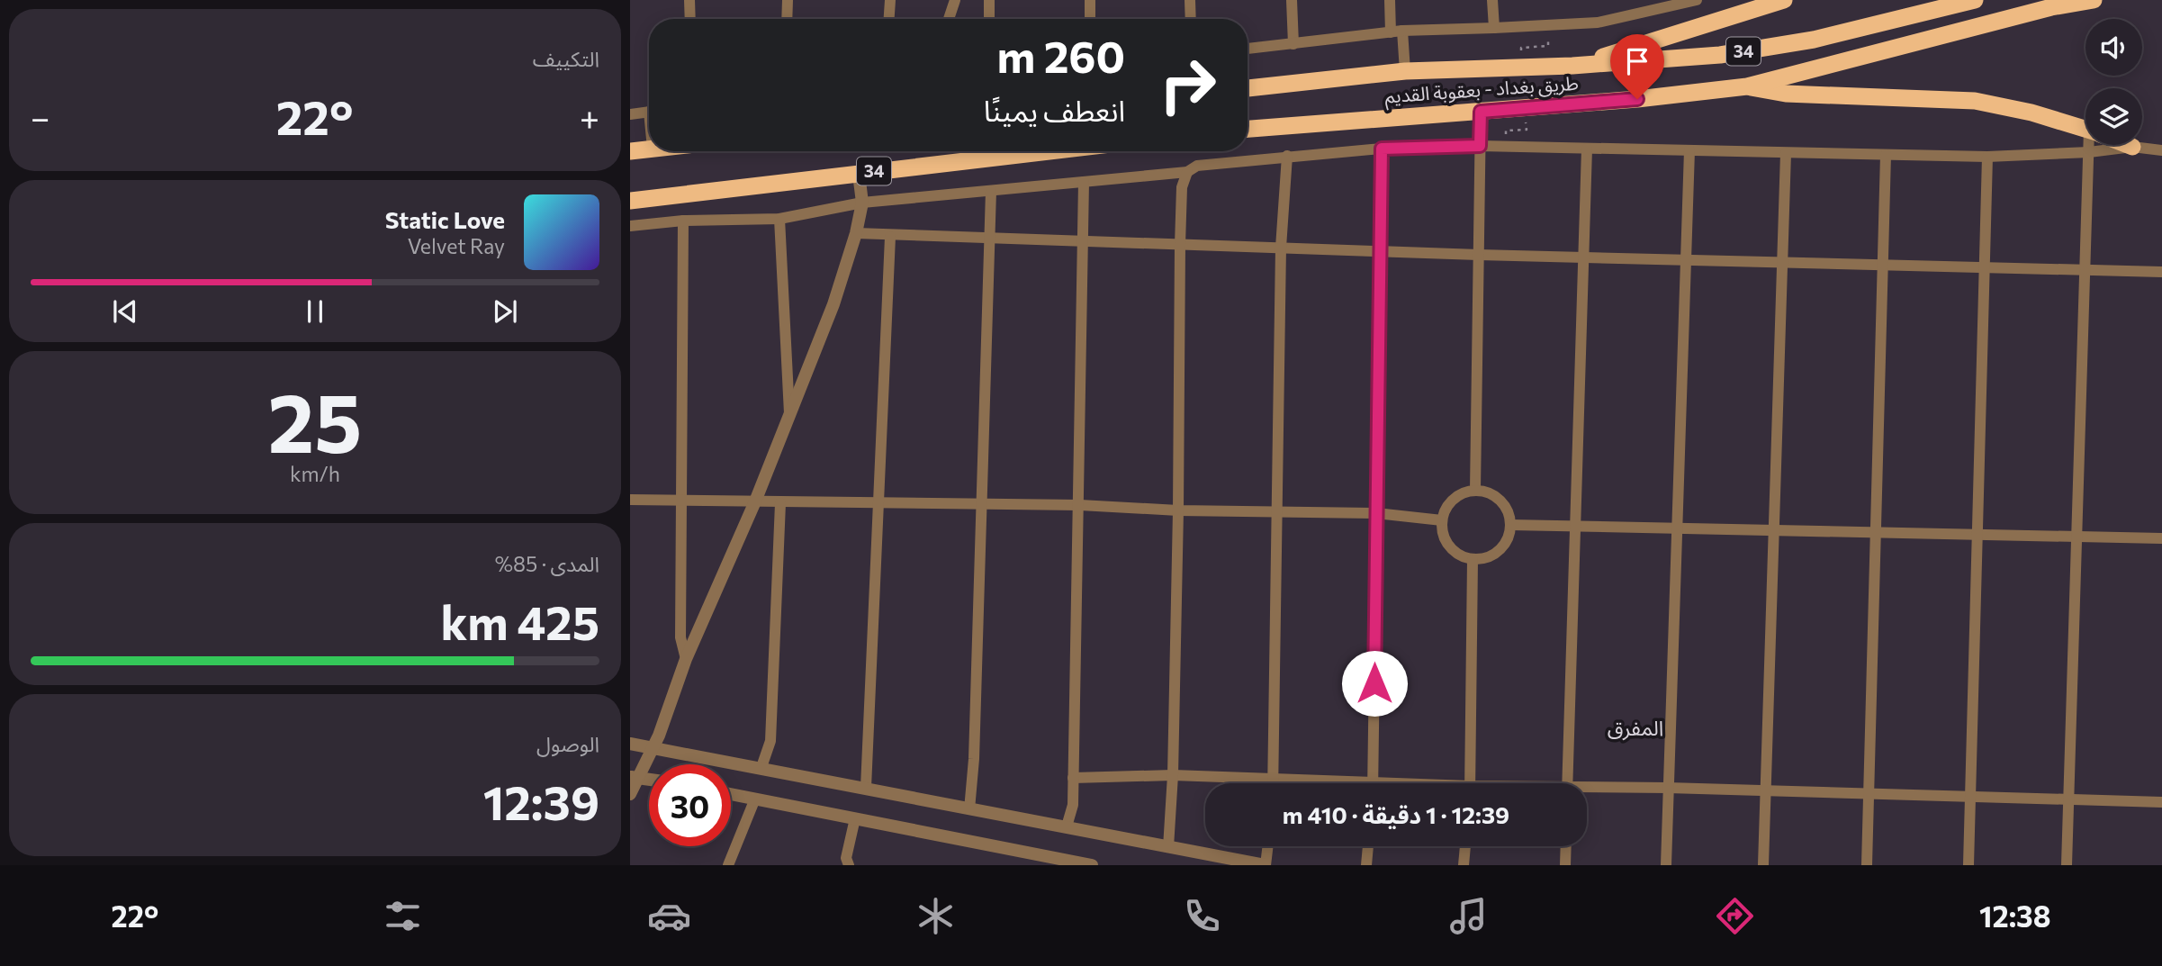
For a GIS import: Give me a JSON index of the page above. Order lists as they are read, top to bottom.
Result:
{
  "streets": {
    "highway": ["34", "طريق بغداد - بعقوبة القديم"]
  },
  "districts": ["المفرق"],
  "page": {
    "tile": [
      "التكييف",
      ["25", "km/h"],
      ["المدى · 85%", "425 km"],
      ["الوصول", "12:39"]
    ],
    "turn": ["260 m", "انعطف يمينًا"],
    "heat": ["−", "22°", "+"],
    "song": ["Static Love", "Velvet Ray"],
    "limit": "30",
    "trip": "12:39 · 1 دقيقة · 410 m",
    "tabs": ["12:38", "22°"]
  }
}
